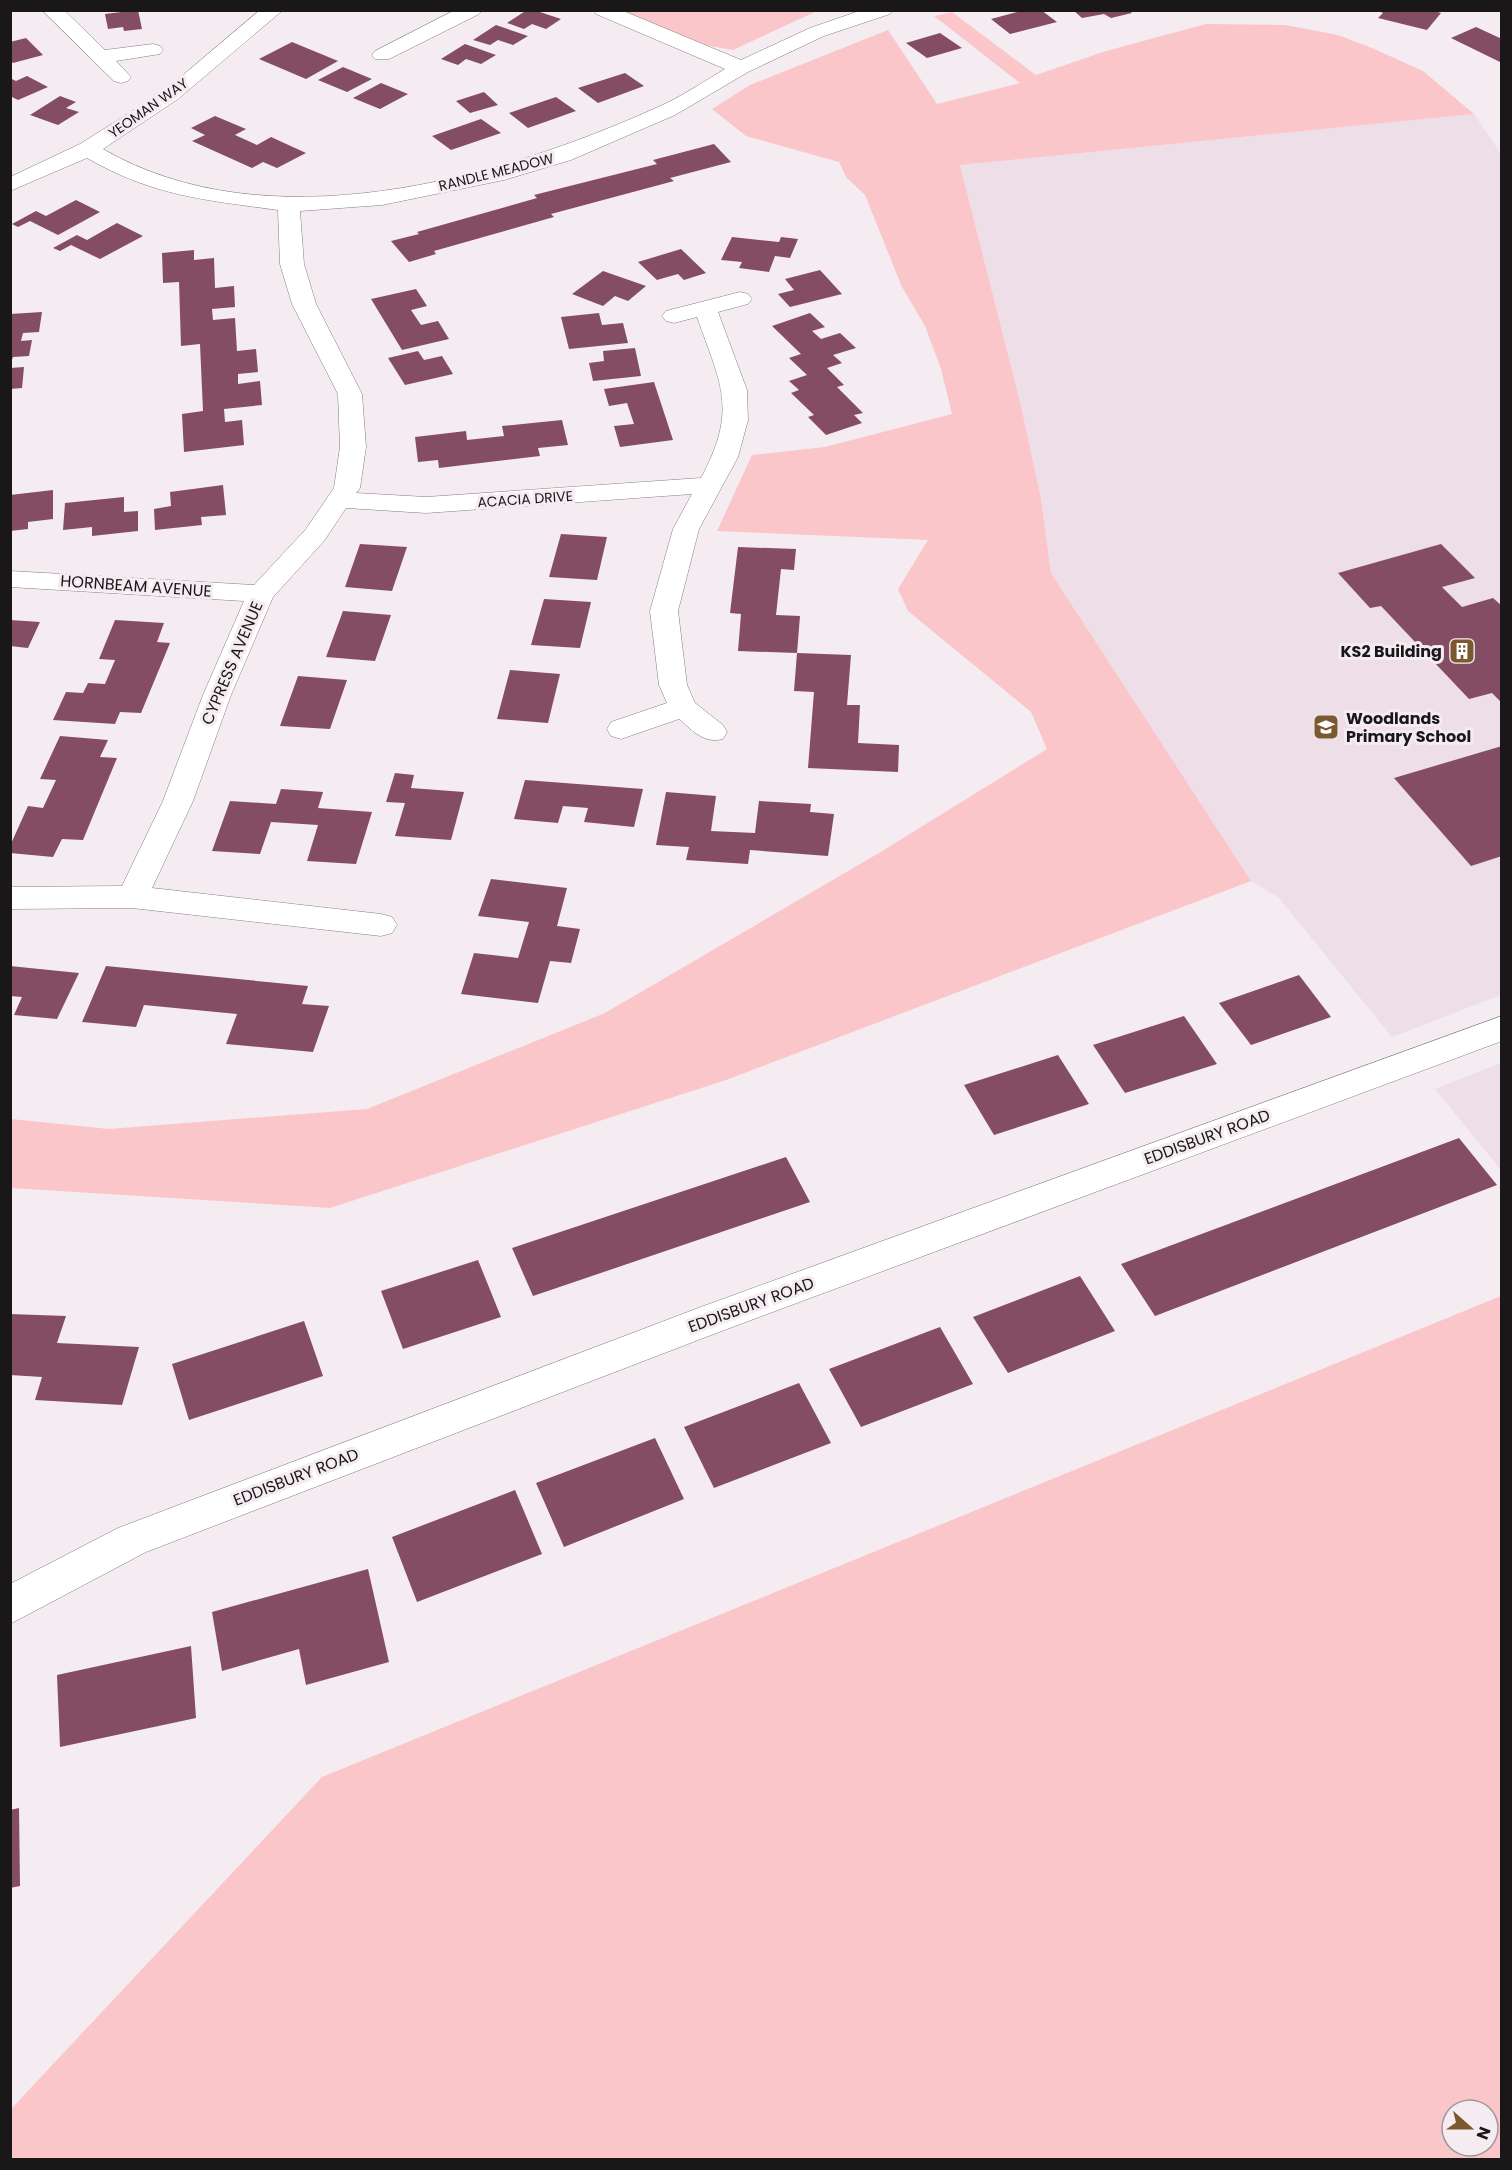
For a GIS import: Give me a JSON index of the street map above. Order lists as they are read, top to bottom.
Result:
{
  "streets": {
    "street": [
      "YEOMAN WAY",
      "RANDLE MEADOW",
      "ACACIA DRIVE",
      "HORNBEAM AVENUE",
      "CYPRESS AVENUE",
      "EDDISBURY ROAD"
    ]
  },
  "crossings": [
    ["YEOMAN WAY", "RANDLE MEADOW"],
    ["RANDLE MEADOW", "CYPRESS AVENUE"],
    ["ACACIA DRIVE", "CYPRESS AVENUE"],
    ["HORNBEAM AVENUE", "CYPRESS AVENUE"]
  ],
  "places": {
    "building": ["KS2 Building"],
    "school or university": ["Woodlands Primary School"]
  },
  "north": "right"
}
